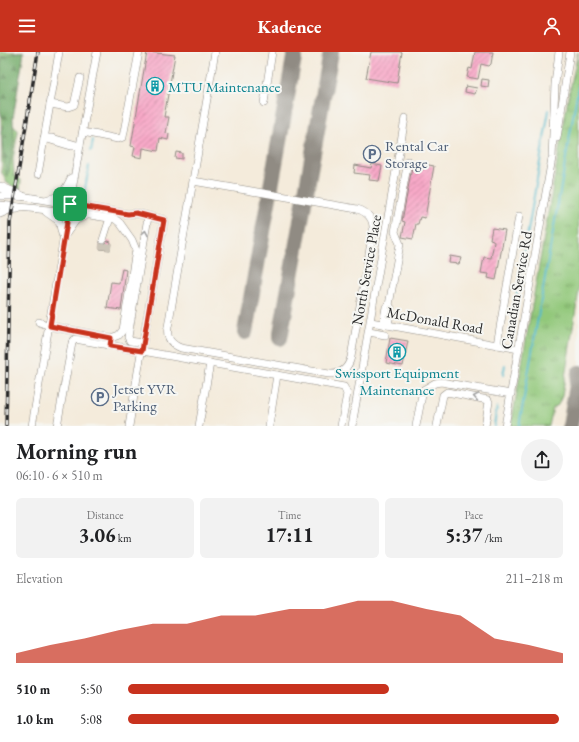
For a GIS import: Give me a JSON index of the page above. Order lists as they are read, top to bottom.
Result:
{
  "streets": {
    "street": ["North Service Place", "Canadian Service Rd", "McDonald Road"]
  },
  "crossings": [
    ["North Service Place", "McDonald Road"],
    ["Canadian Service Rd", "McDonald Road"]
  ],
  "places": {
    "building": ["MTU Maintenance", "Swissport Equipment Maintenance"],
    "parking": ["Rental Car Storage", "Jetset YVR Parking"]
  },
  "page": {
    "header": "Kadence",
    "heading": ["Morning run", "06:10 · 6 × 510 m"],
    "stats": [
      ["Distance", "3.06 km"],
      ["Time", "17:11"],
      ["Pace", "5:37 /km"]
    ],
    "chart": ["Elevation", "211–218 m"],
    "list": [
      {
        "name": "510 m",
        "note": "5:50"
      },
      {
        "name": "1.0 km",
        "note": "5:08"
      }
    ]
  }
}
